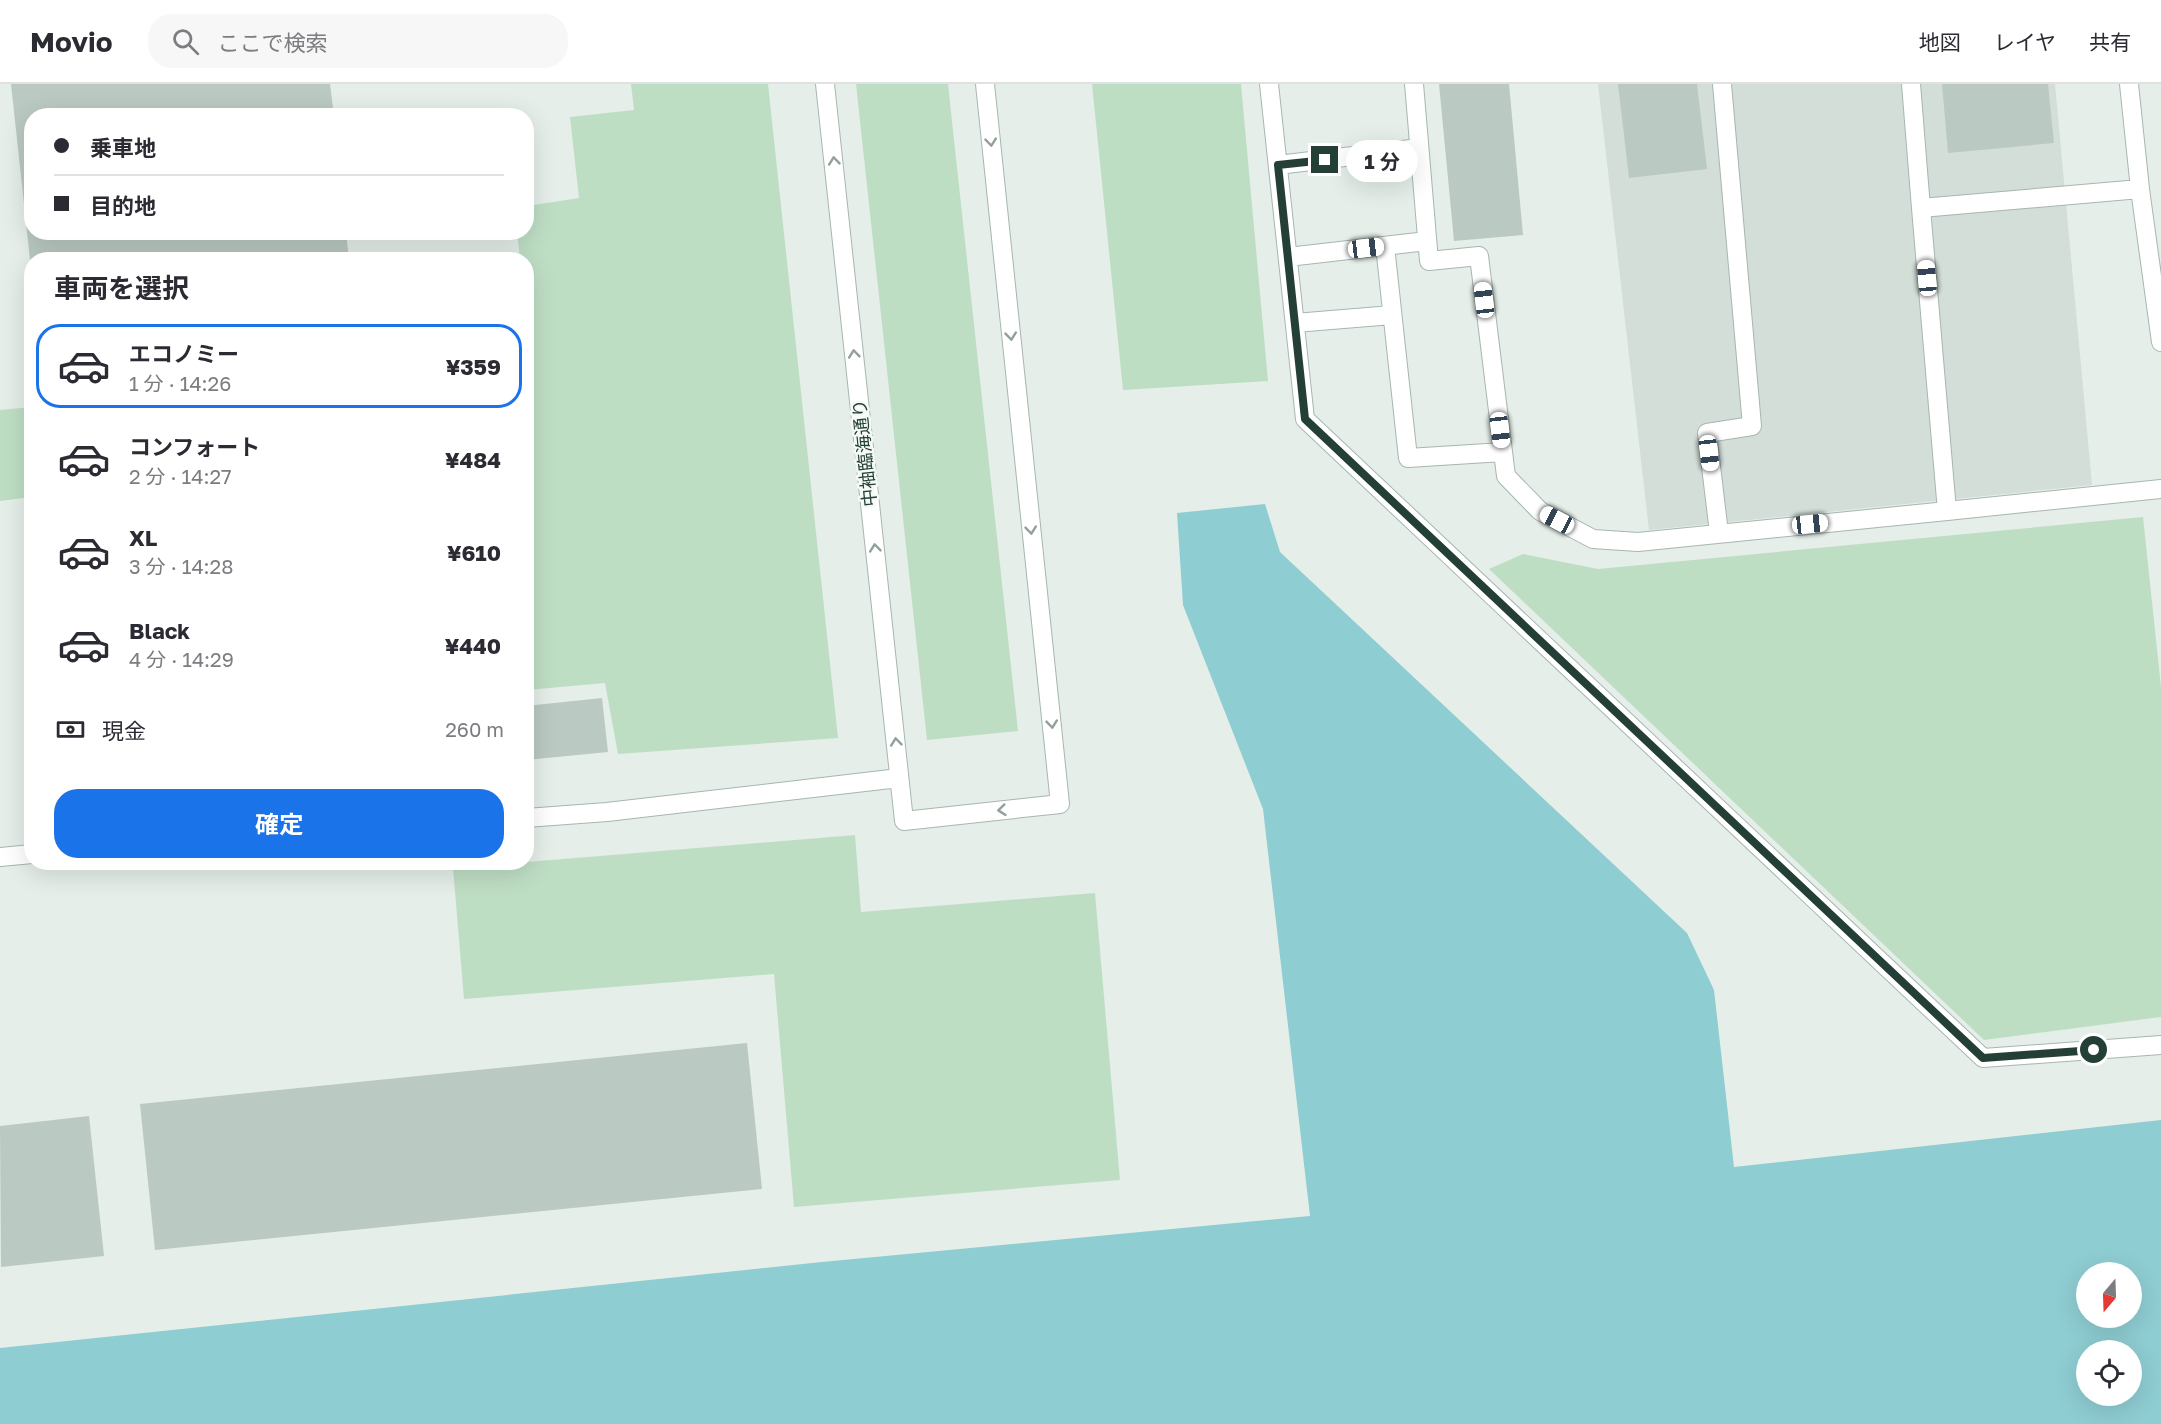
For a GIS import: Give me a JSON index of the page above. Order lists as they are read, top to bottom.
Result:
{
  "streets": {
    "street": ["中袖臨海通り"]
  },
  "north": "bottom",
  "page": {
    "header": "Movio",
    "search": "ここで検索",
    "nav": ["地図", "レイヤ", "共有"],
    "banner": ["乗車地", "目的地"],
    "bubble": "1 分",
    "heading": "車両を選択",
    "list": [
      {
        "name": "エコノミー",
        "note": "1 分 · 14:26",
        "value": "¥359"
      },
      {
        "name": "コンフォート",
        "note": "2 分 · 14:27",
        "value": "¥484"
      },
      {
        "name": "XL",
        "note": "3 分 · 14:28",
        "value": "¥610"
      },
      {
        "name": "Black",
        "note": "4 分 · 14:29",
        "value": "¥440"
      }
    ],
    "pay": ["現金", "260 m"],
    "buttons": "確定"
  }
}
